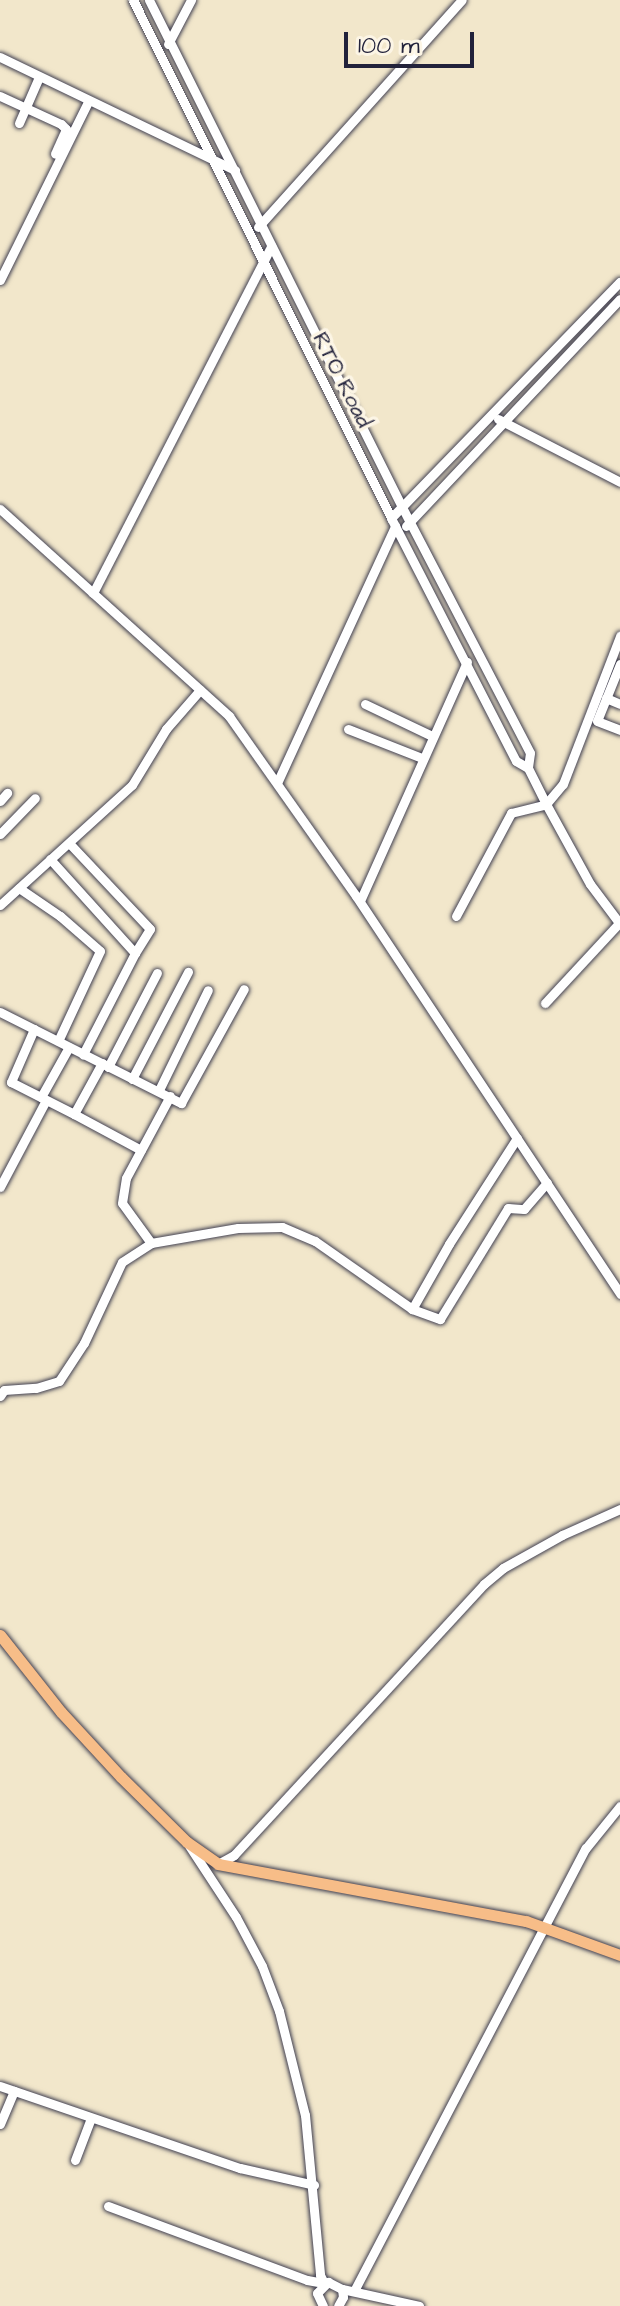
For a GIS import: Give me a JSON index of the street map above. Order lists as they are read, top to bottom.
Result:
{
  "streets": {
    "street": ["RTO Road"]
  },
  "scale_bar": "100 m"
}
